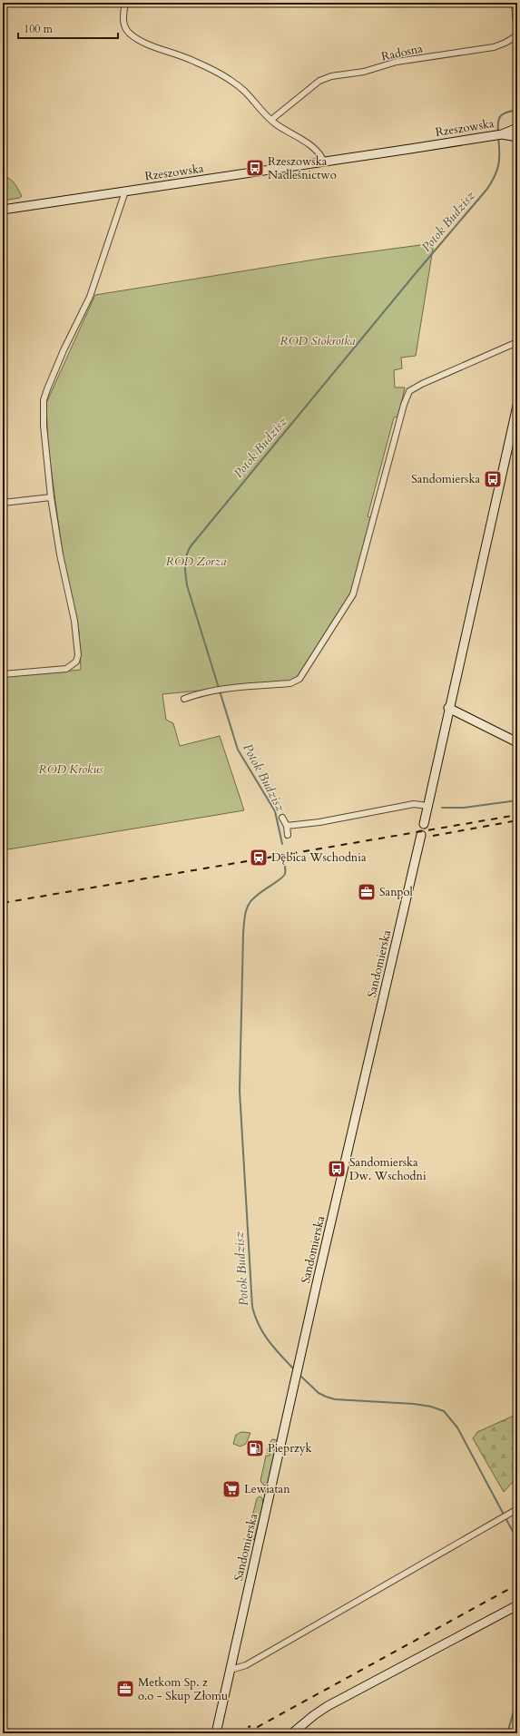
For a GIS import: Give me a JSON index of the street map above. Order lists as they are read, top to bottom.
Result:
{
  "streets": {
    "street": ["Radosna", "Rzeszowska", "Sandomierska"]
  },
  "water": ["Potok Budzisz"],
  "parks": ["ROD Stokrotka", "ROD Zorza", "ROD Krokus"],
  "places": {
    "bus stop": ["Rzeszowska Nadleśnictwo", "Sandomierska", "Sandomierska Dw. Wschodni"],
    "station": ["Dębica Wschodnia"],
    "office": ["Sanpol", "Metkom Sp. z o.o - Skup Złomu"],
    "fuel station": ["Pieprzyk"],
    "supermarket": ["Lewiatan"]
  },
  "scale_bar": "100 m"
}
